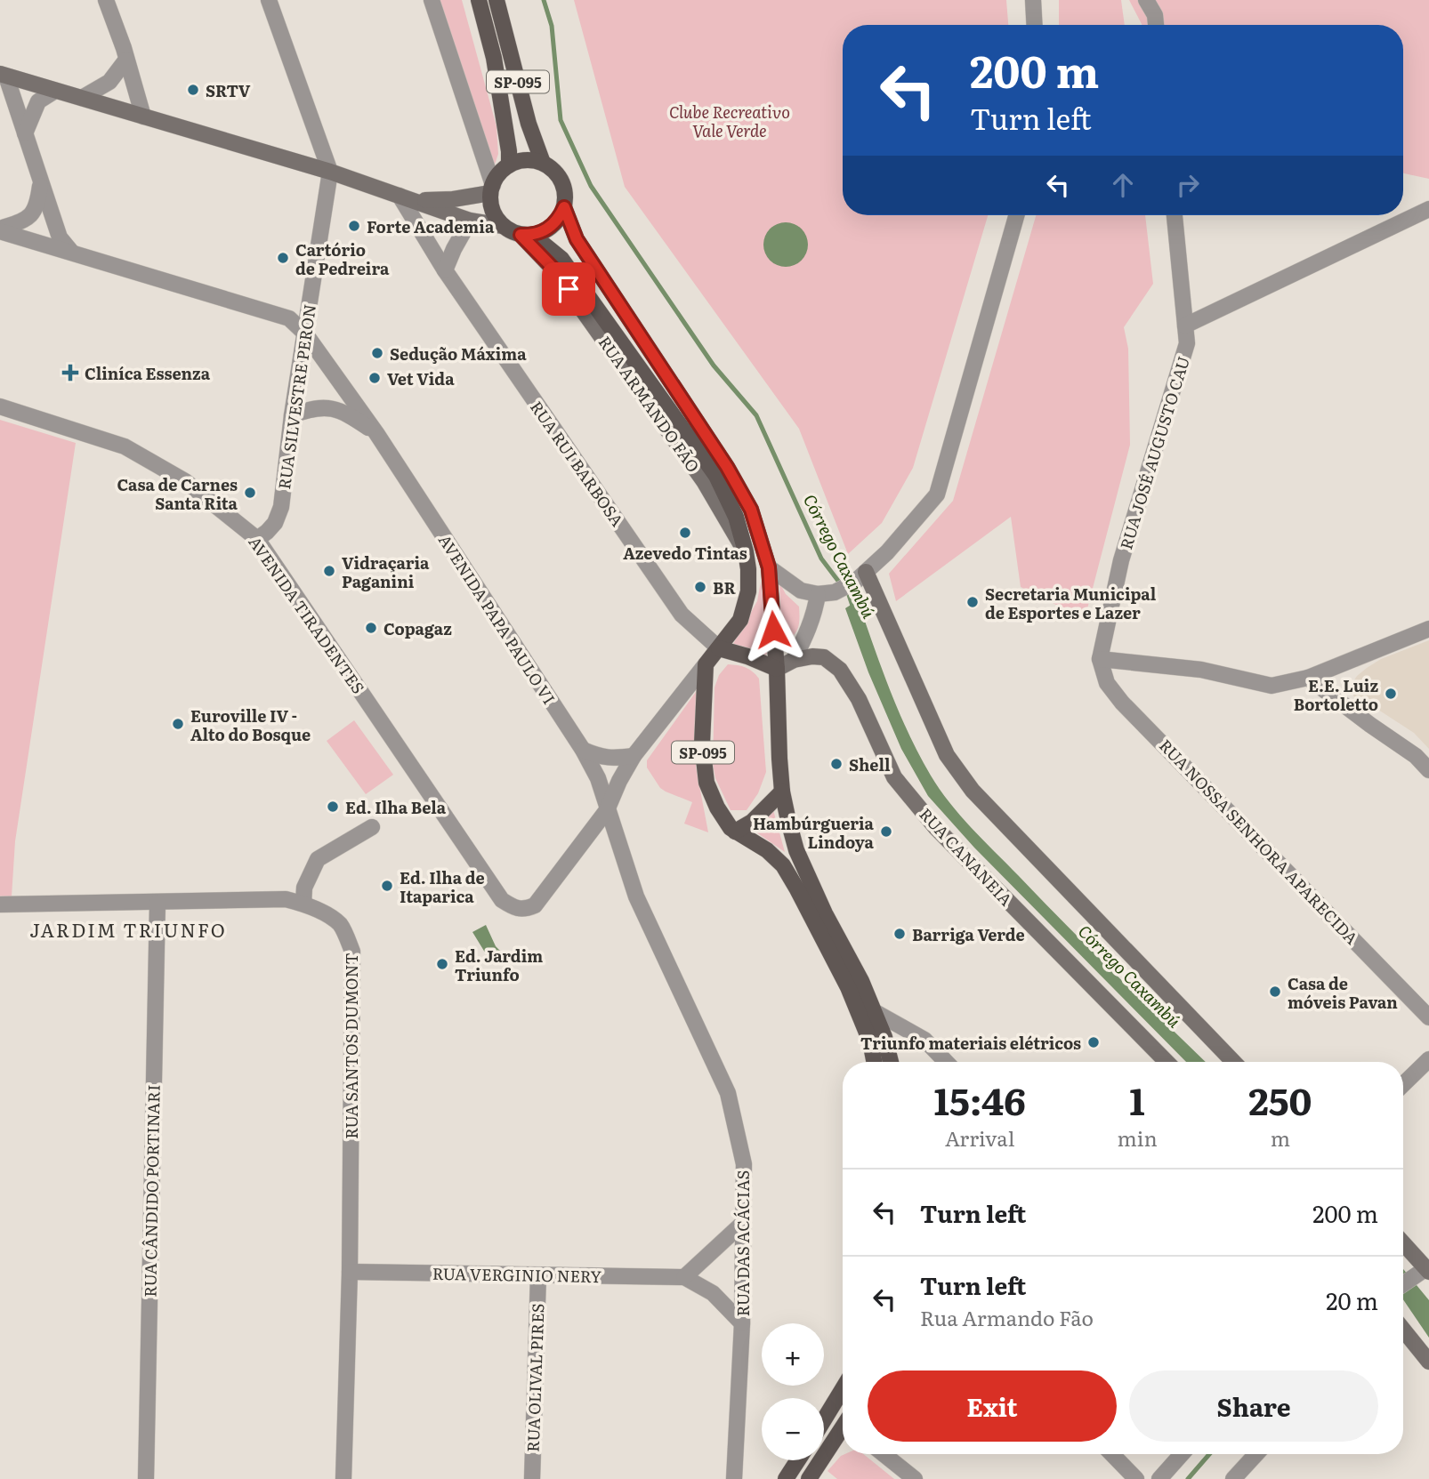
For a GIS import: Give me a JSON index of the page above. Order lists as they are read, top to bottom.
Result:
{
  "streets": {
    "main road": ["SP-095"],
    "street": [
      "RUA SILVESTRE PERON",
      "RUA JOSÉ AUGUSTO CAU",
      "RUA RUI BARBOSA",
      "AVENIDA TIRADENTES",
      "AVENIDA PAPA PAULO VI",
      "RUA NOSSA SENHORA APARECIDA",
      "RUA CANANEIA",
      "RUA SANTOS DUMONT",
      "RUA CÂNDIDO PORTINARI",
      "RUA DAS ACÁCIAS",
      "RUA VERGINIO NERY",
      "RUA OLIVAL PIRES"
    ]
  },
  "crossings": [
    ["SP-095", "RUA CANANEIA"],
    ["RUA SILVESTRE PERON", "AVENIDA TIRADENTES"],
    ["RUA SILVESTRE PERON", "AVENIDA PAPA PAULO VI"],
    ["RUA JOSÉ AUGUSTO CAU", "RUA NOSSA SENHORA APARECIDA"],
    ["AVENIDA TIRADENTES", "AVENIDA PAPA PAULO VI"],
    ["AVENIDA TIRADENTES", "RUA DAS ACÁCIAS"],
    ["AVENIDA PAPA PAULO VI", "RUA DAS ACÁCIAS"],
    ["RUA SANTOS DUMONT", "RUA CÂNDIDO PORTINARI"],
    ["RUA SANTOS DUMONT", "RUA VERGINIO NERY"],
    ["RUA DAS ACÁCIAS", "RUA VERGINIO NERY"],
    ["RUA VERGINIO NERY", "RUA OLIVAL PIRES"]
  ],
  "districts": ["JARDIM TRIUNFO"],
  "water": ["Córrego Caxambú"],
  "parks": ["Clube Recreativo Vale Verde"],
  "places": {
    "other": [
      "SRTV",
      "Forte Academia",
      "Cartório de Pedreira",
      "Sedução Máxima",
      "Vet Vida",
      "Casa de Carnes Santa Rita",
      "Azevedo Tintas",
      "Vidraçaria Paganini",
      "BR",
      "Secretaria Municipal de Esportes e Lazer",
      "Copagaz",
      "E.E. Luiz Bortoletto",
      "Euroville IV - Alto do Bosque",
      "Shell",
      "Ed. Ilha Bela",
      "Hambúrgueria Lindoya",
      "Ed. Ilha de Itaparica",
      "Barriga Verde",
      "Ed. Jardim Triunfo",
      "Casa de móveis Pavan",
      "Triunfo materiais elétricos"
    ],
    "health": ["Cliníca Essenza"]
  },
  "page": {
    "turn": ["200 m", "Turn left"],
    "eta": [
      "15:46",
      "Arrival",
      "1",
      "min",
      "250",
      "m"
    ],
    "list": [
      {
        "name": "Turn left",
        "value": "200 m"
      },
      {
        "name": "Turn left",
        "note": "Rua Armando Fão",
        "value": "20 m"
      }
    ],
    "map_buttons": ["+", "−"],
    "buttons": ["Exit", "Share"]
  }
}
